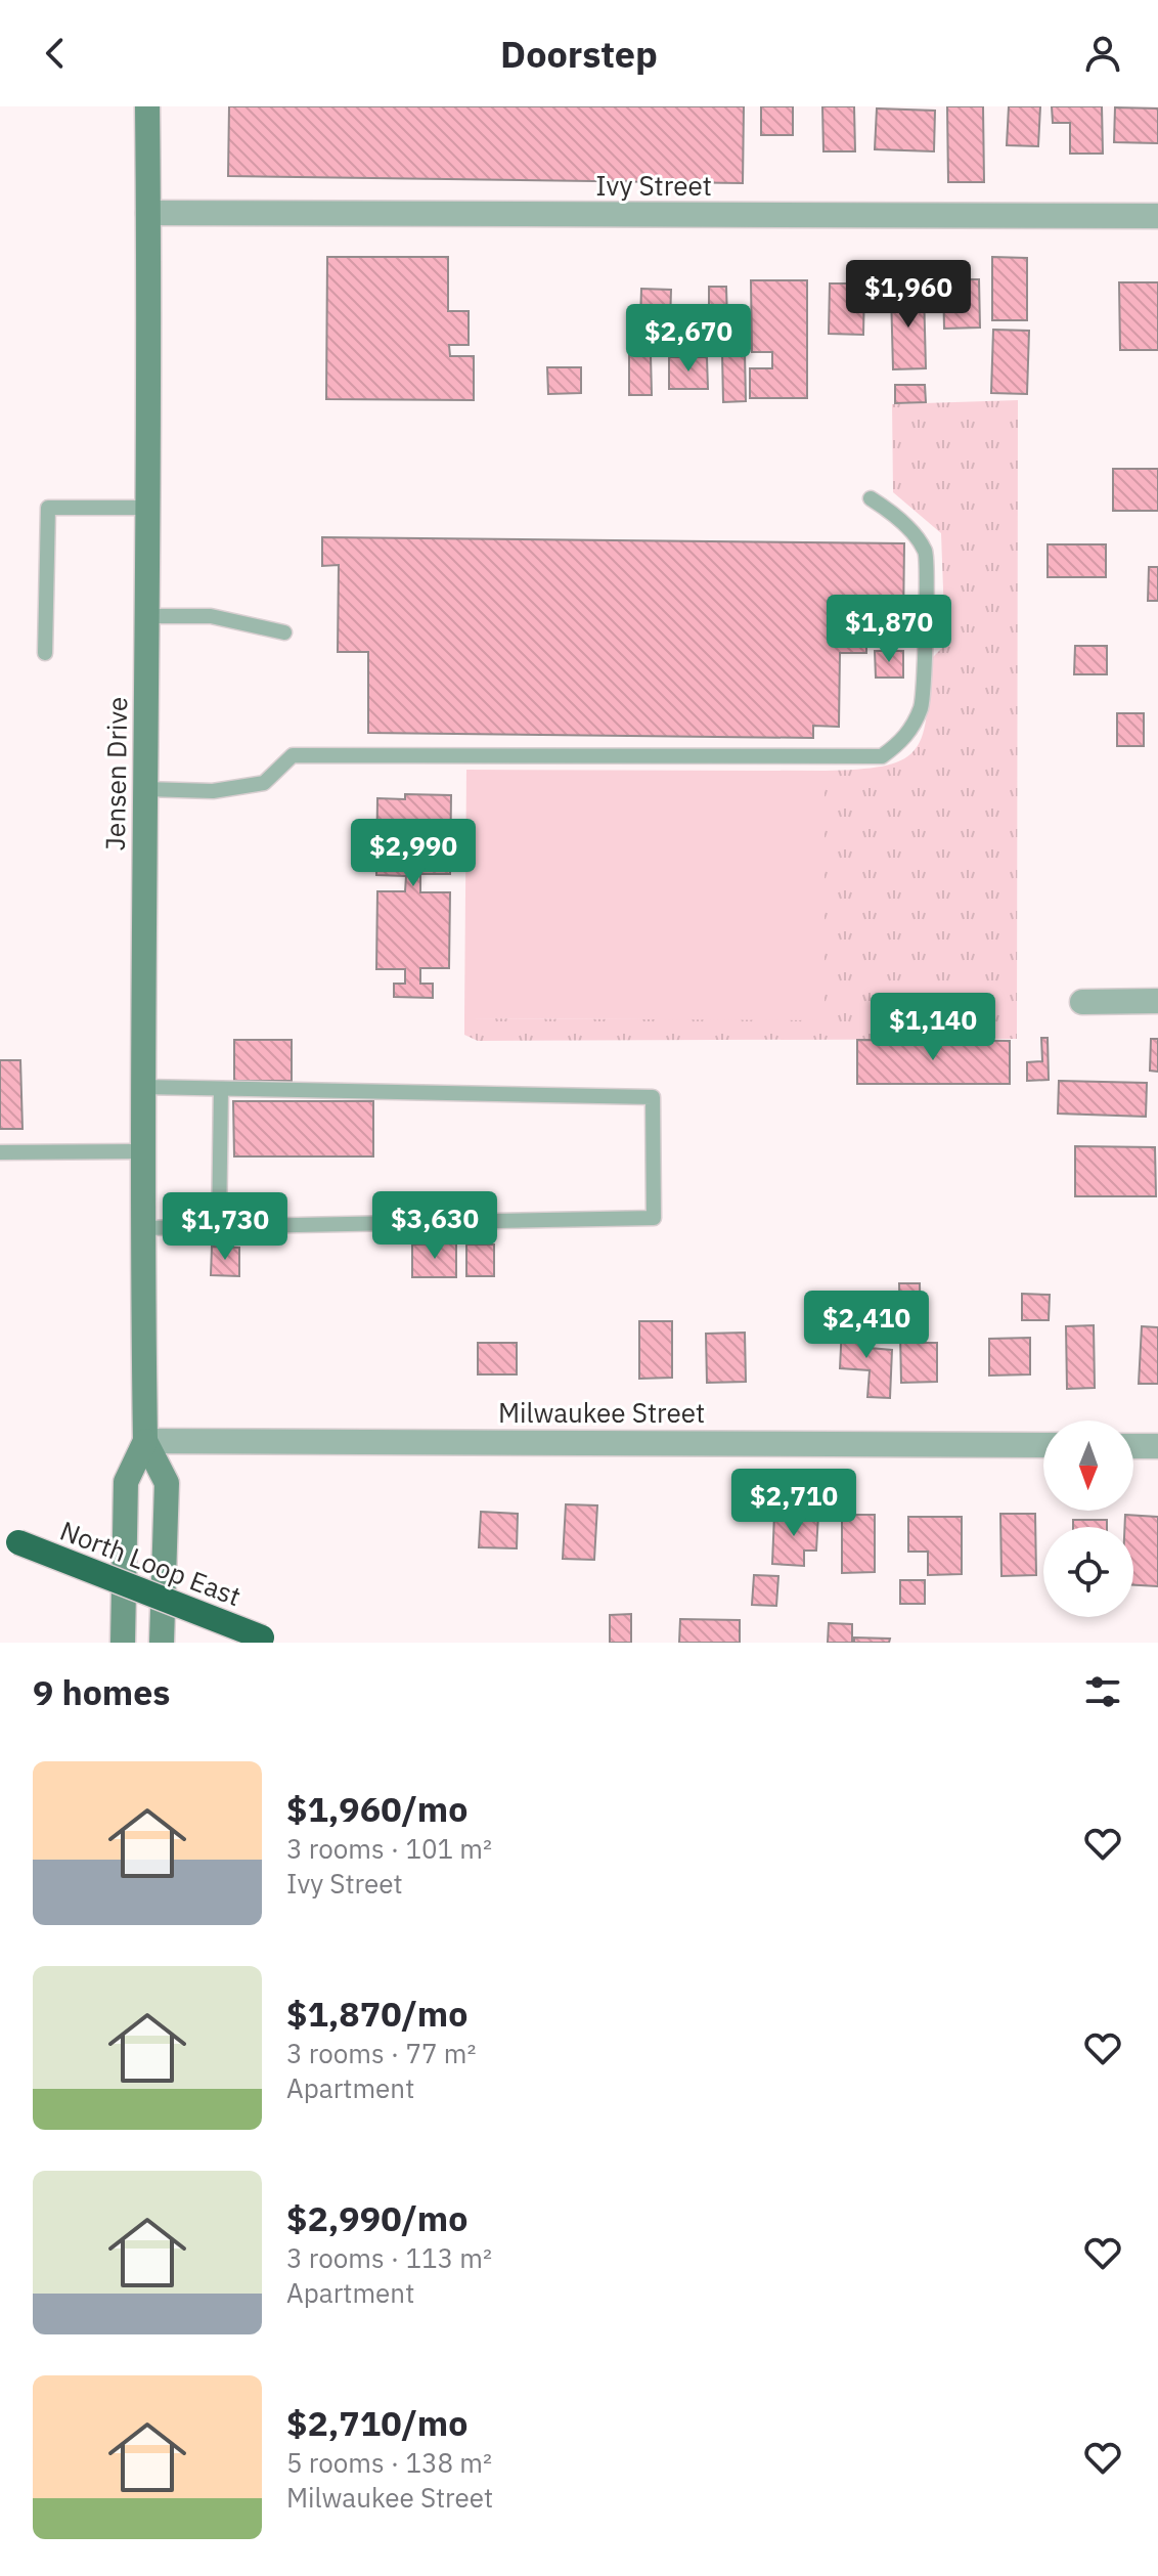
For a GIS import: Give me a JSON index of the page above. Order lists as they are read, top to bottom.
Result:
{
  "streets": {
    "highway": ["North Loop East"],
    "main road": ["Jensen Drive"],
    "street": ["Ivy Street", "Milwaukee Street"]
  },
  "crossings": [
    ["Ivy Street", "Jensen Drive"],
    ["Jensen Drive", "Milwaukee Street"]
  ],
  "north": "bottom",
  "page": {
    "header": "Doorstep",
    "price": [
      "$1,960",
      "$2,670",
      "$1,870",
      "$2,990",
      "$1,140",
      "$3,630",
      "$1,730",
      "$2,410",
      "$2,710"
    ],
    "heading": "9 homes",
    "list": [
      {
        "name": "$1,960/mo",
        "note": "3 rooms · 101 m² · Ivy Street"
      },
      {
        "name": "$1,870/mo",
        "note": "3 rooms · 77 m² · Apartment"
      },
      {
        "name": "$2,990/mo",
        "note": "3 rooms · 113 m² · Apartment"
      },
      {
        "name": "$2,710/mo",
        "note": "5 rooms · 138 m² · Milwaukee Street"
      }
    ]
  }
}
